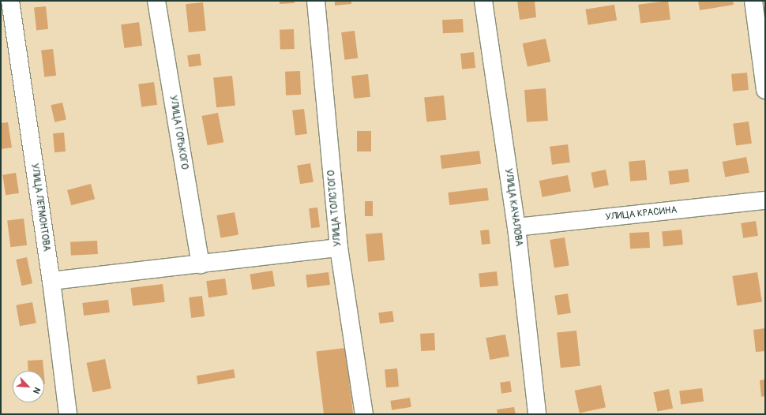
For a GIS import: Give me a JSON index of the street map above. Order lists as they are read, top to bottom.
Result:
{
  "streets": {
    "street": [
      "УЛИЦА ГОРЬКОГО",
      "УЛИЦА ЛЕРМОНТОВА",
      "УЛИЦА КАЧАЛОВА",
      "УЛИЦА ТОЛСТОГО",
      "УЛИЦА КРАСИНА"
    ]
  },
  "crossings": [
    ["УЛИЦА КАЧАЛОВА", "УЛИЦА КРАСИНА"]
  ],
  "north": "bottom right"
}
